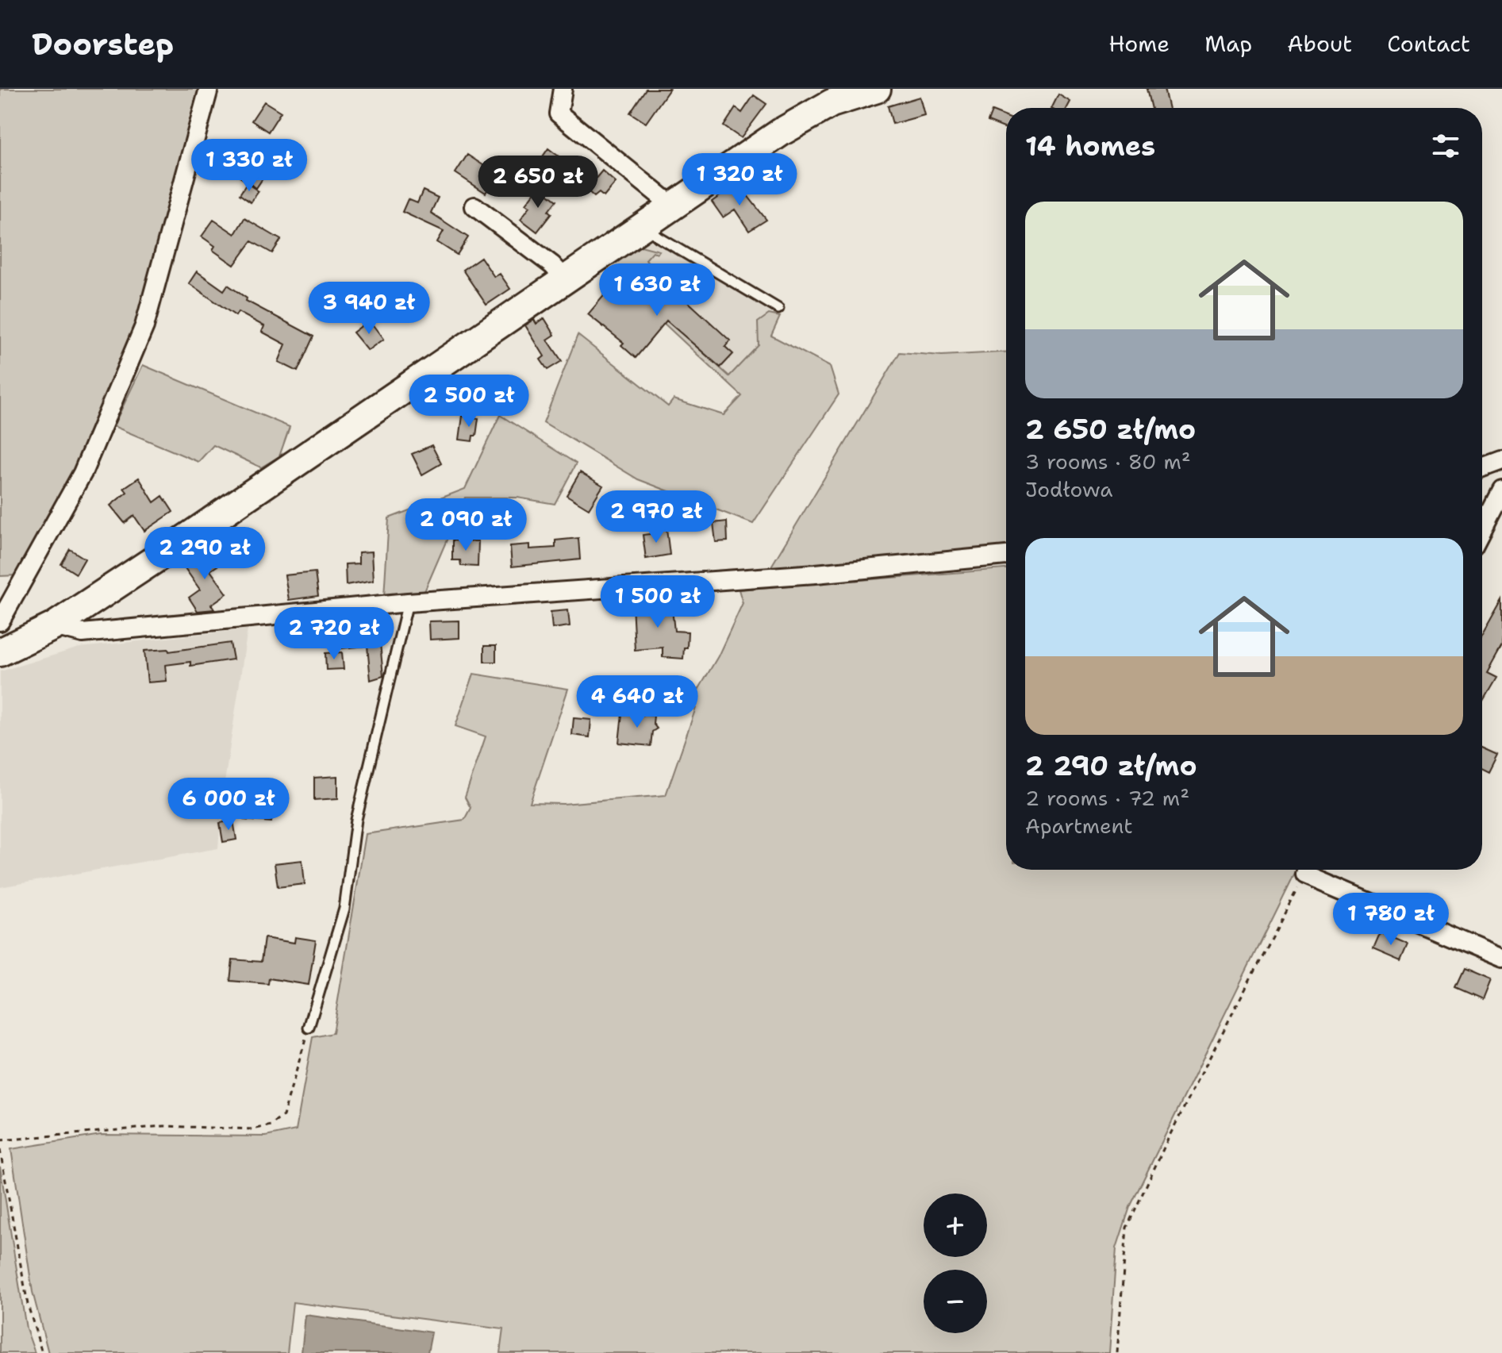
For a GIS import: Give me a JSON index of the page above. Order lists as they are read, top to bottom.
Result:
{
  "page": {
    "header": "Doorstep",
    "nav": [
      "Home",
      "Map",
      "About",
      "Contact"
    ],
    "heading": "14 homes",
    "price": [
      "1 330 zł",
      "1 320 zł",
      "2 650 zł",
      "1 630 zł",
      "3 940 zł",
      "2 500 zł",
      "2 970 zł",
      "2 090 zł",
      "2 290 zł",
      "1 500 zł",
      "2 720 zł",
      "4 640 zł",
      "6 000 zł",
      "1 780 zł"
    ],
    "list": [
      {
        "name": "2 650 zł/mo",
        "note": "3 rooms · 80 m² · Jodłowa"
      },
      {
        "name": "2 290 zł/mo",
        "note": "2 rooms · 72 m² · Apartment"
      }
    ],
    "map_buttons": ["+", "−"]
  }
}
